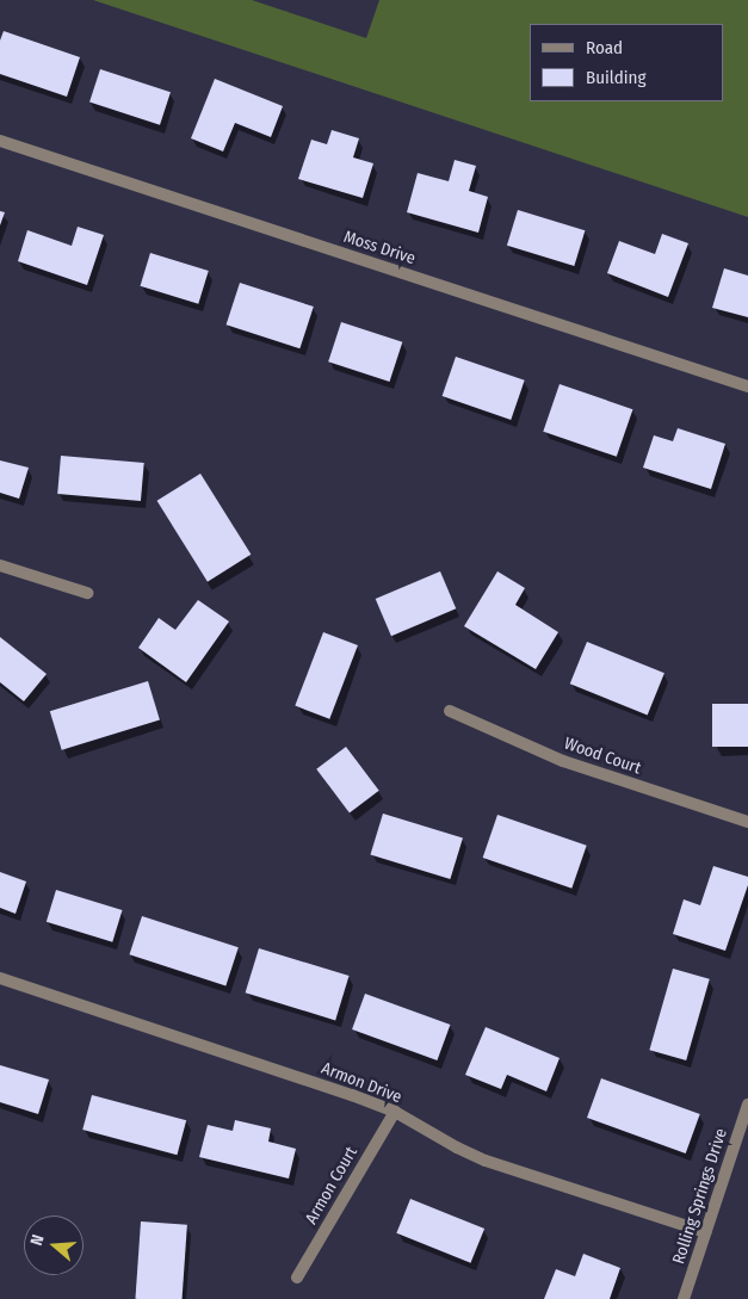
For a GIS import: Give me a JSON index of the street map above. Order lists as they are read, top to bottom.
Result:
{
  "streets": {
    "street": [
      "Moss Drive",
      "Wood Court",
      "Armon Drive",
      "Armon Court",
      "Rolling Springs Drive"
    ]
  },
  "crossings": [
    ["Armon Drive", "Armon Court"],
    ["Armon Drive", "Rolling Springs Drive"]
  ],
  "legend": ["Road", "Building"],
  "north": "left"
}
